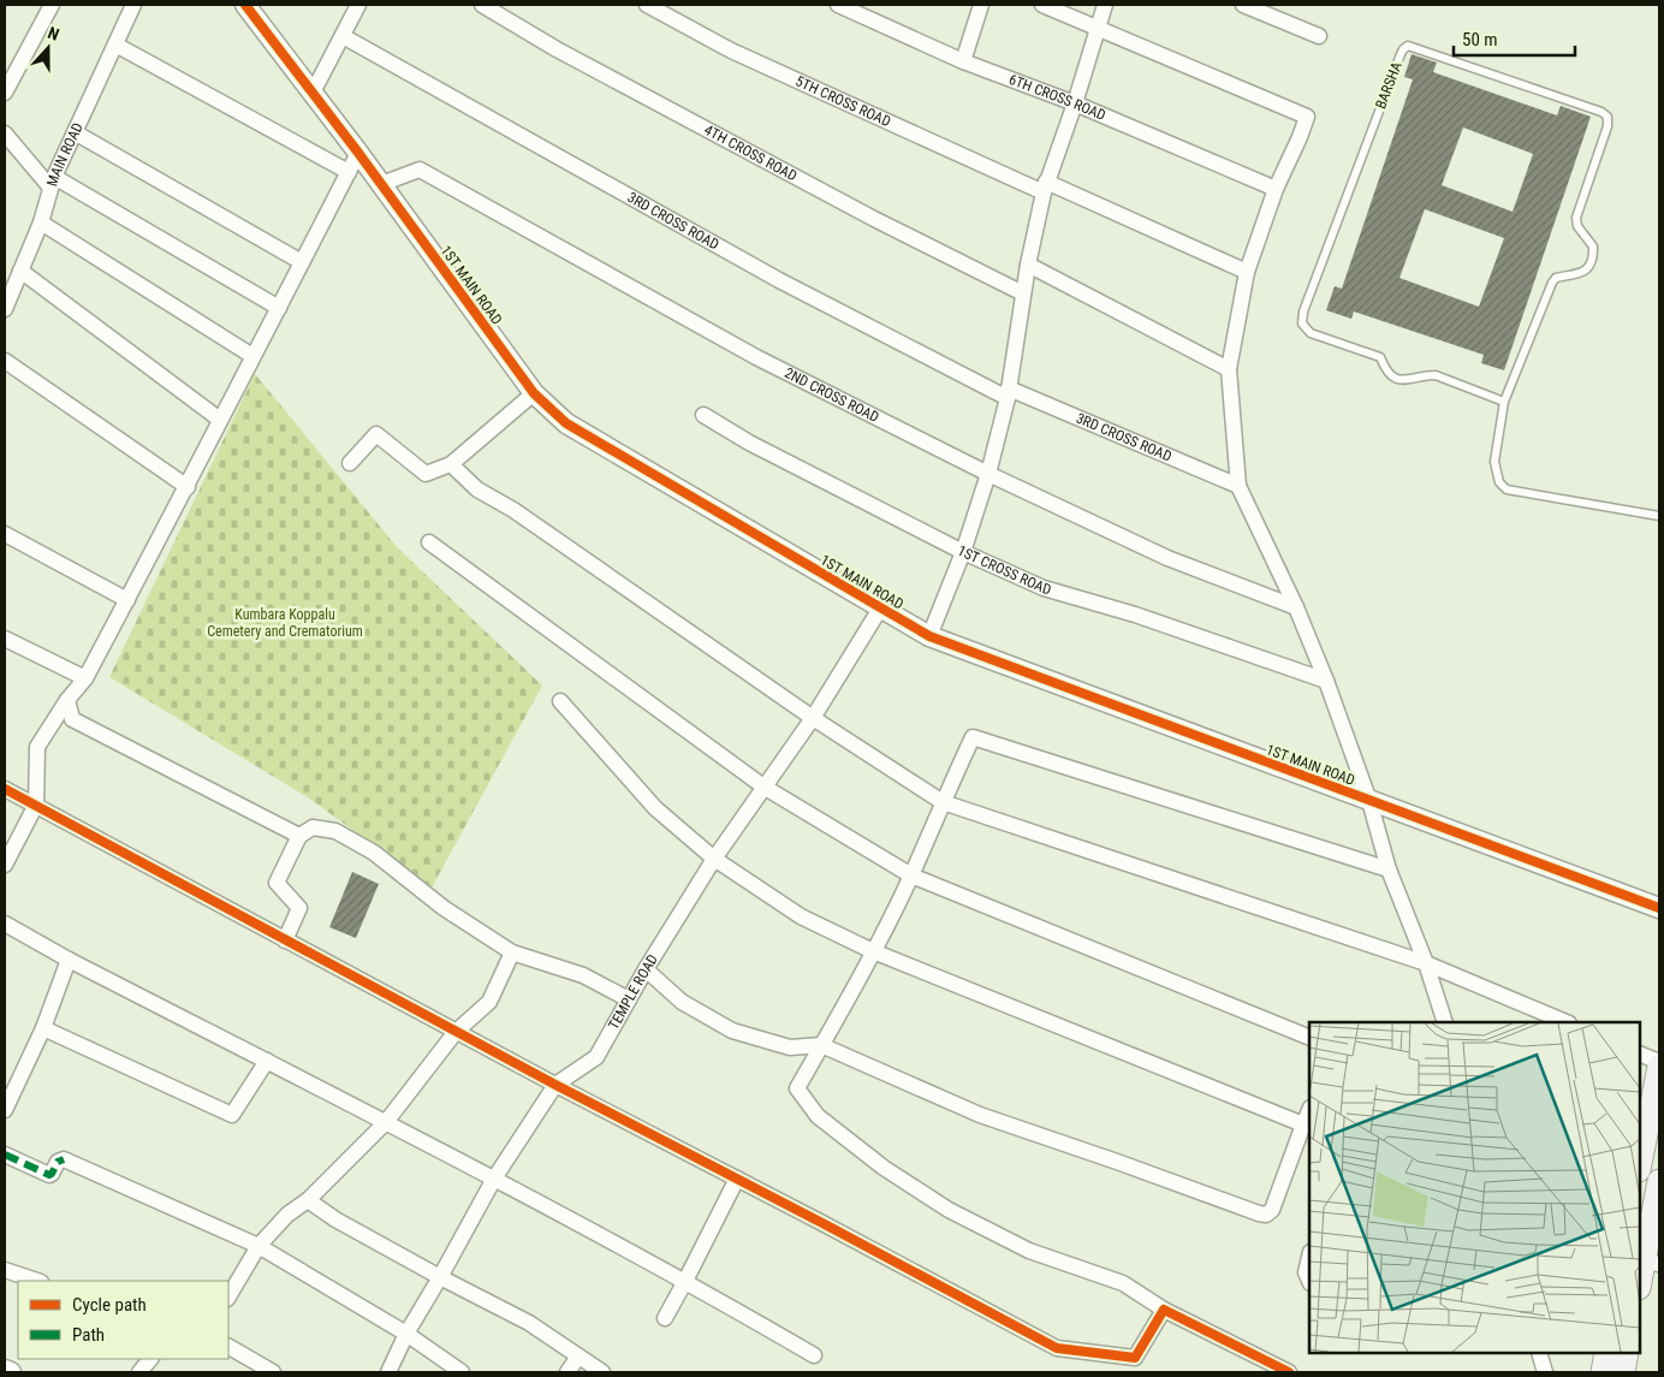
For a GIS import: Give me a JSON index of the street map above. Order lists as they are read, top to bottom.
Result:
{
  "streets": {
    "street": [
      "6TH CROSS ROAD",
      "5TH CROSS ROAD",
      "4TH CROSS ROAD",
      "MAIN ROAD",
      "3RD CROSS ROAD",
      "1ST MAIN ROAD",
      "2ND CROSS ROAD",
      "1ST CROSS ROAD",
      "TEMPLE ROAD"
    ],
    "lane": ["BARSHA"]
  },
  "crossings": [
    ["1ST MAIN ROAD", "2ND CROSS ROAD"],
    ["1ST MAIN ROAD", "TEMPLE ROAD"]
  ],
  "parks": ["Kumbara Koppalu Cemetery and Crematorium"],
  "legend": ["Cycle path", "Path"],
  "scale_bar": "50 m",
  "north": "top"
}
